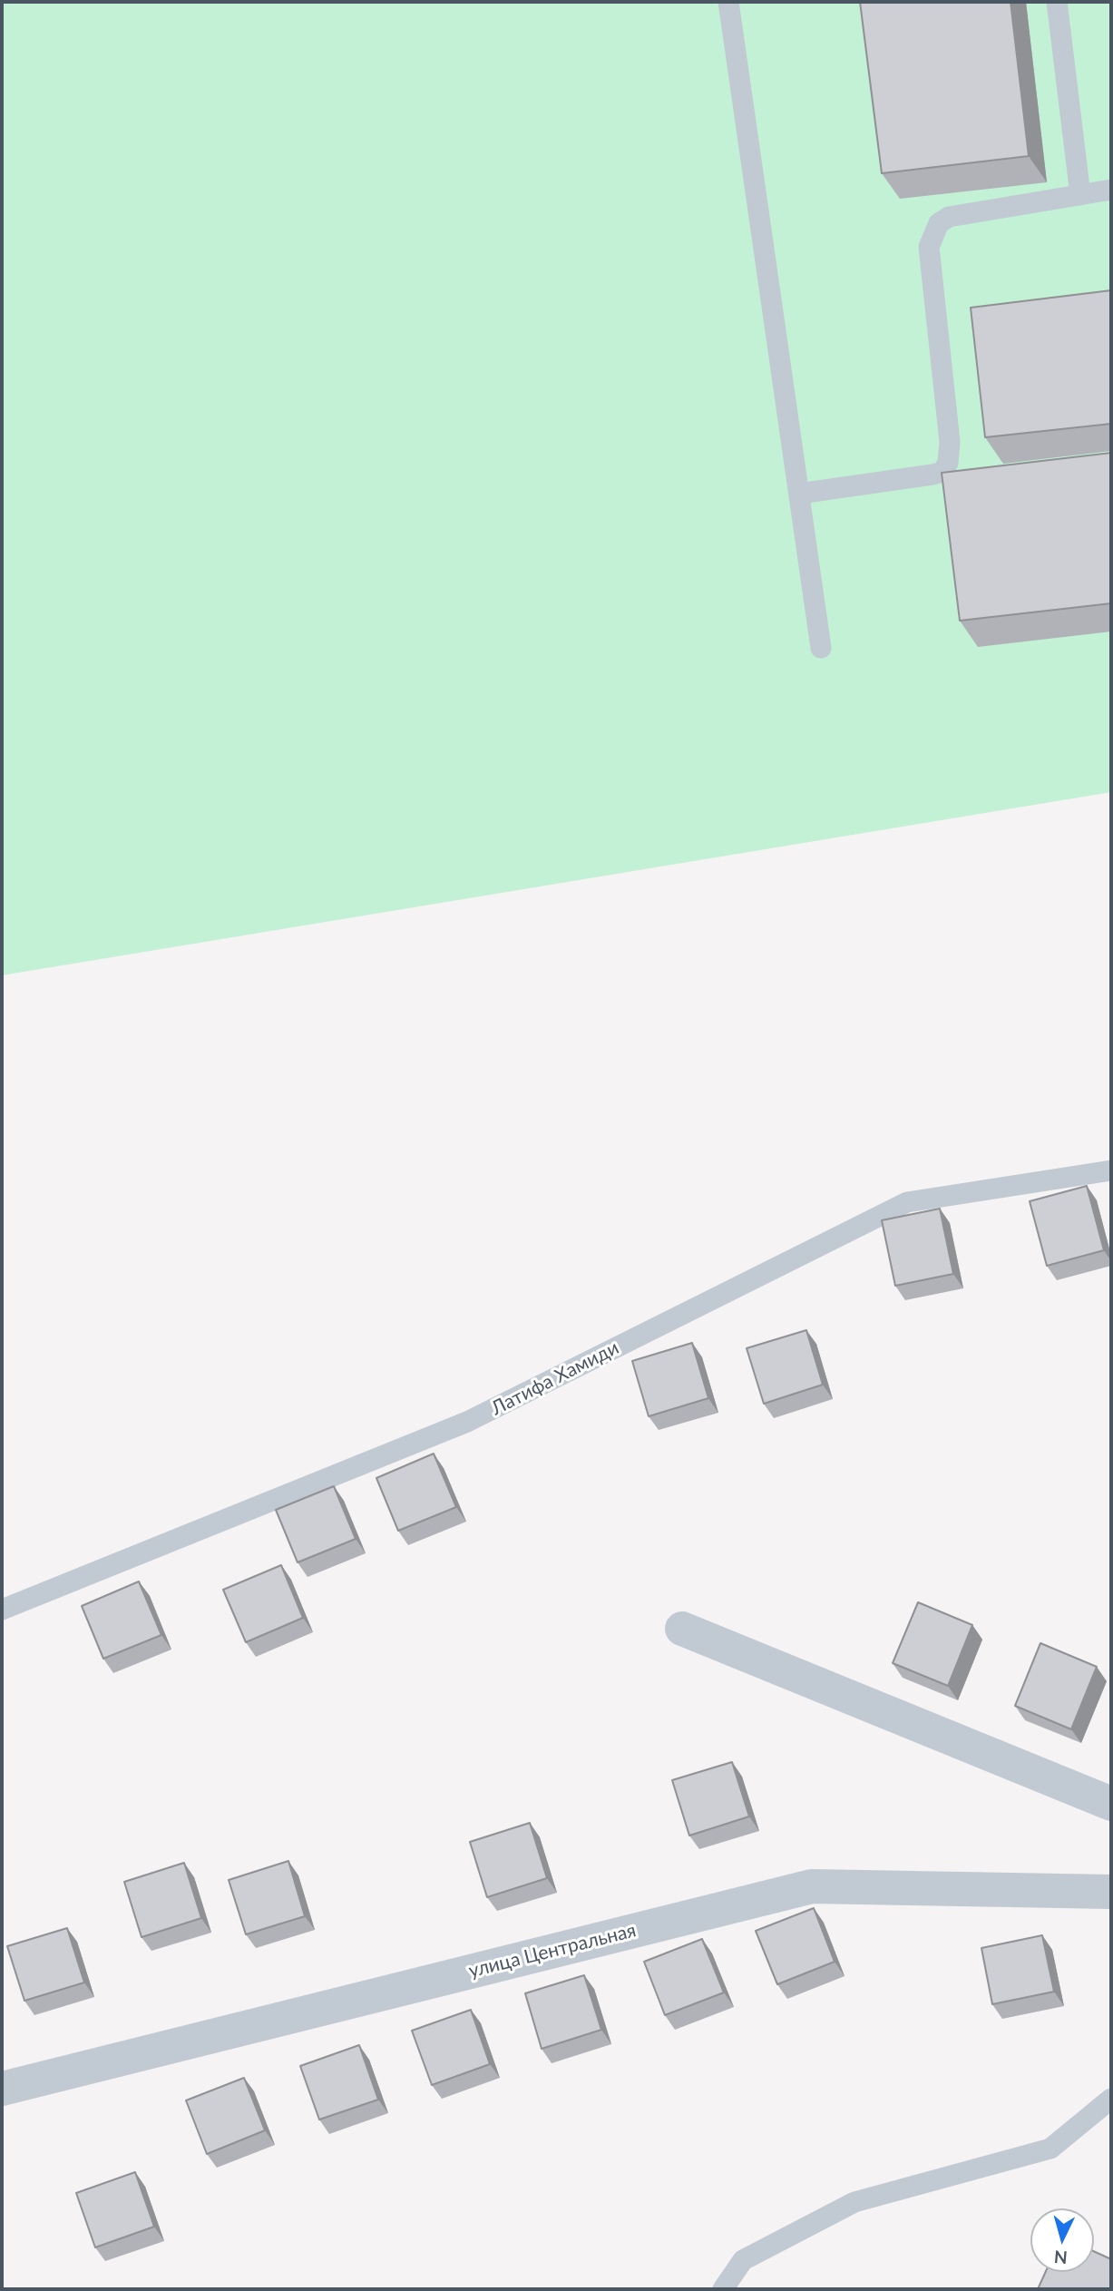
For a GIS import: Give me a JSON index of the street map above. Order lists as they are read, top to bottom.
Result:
{
  "streets": {
    "street": ["улица Центральная"],
    "lane": ["Латифа Хамиди"]
  },
  "north": "bottom"
}
